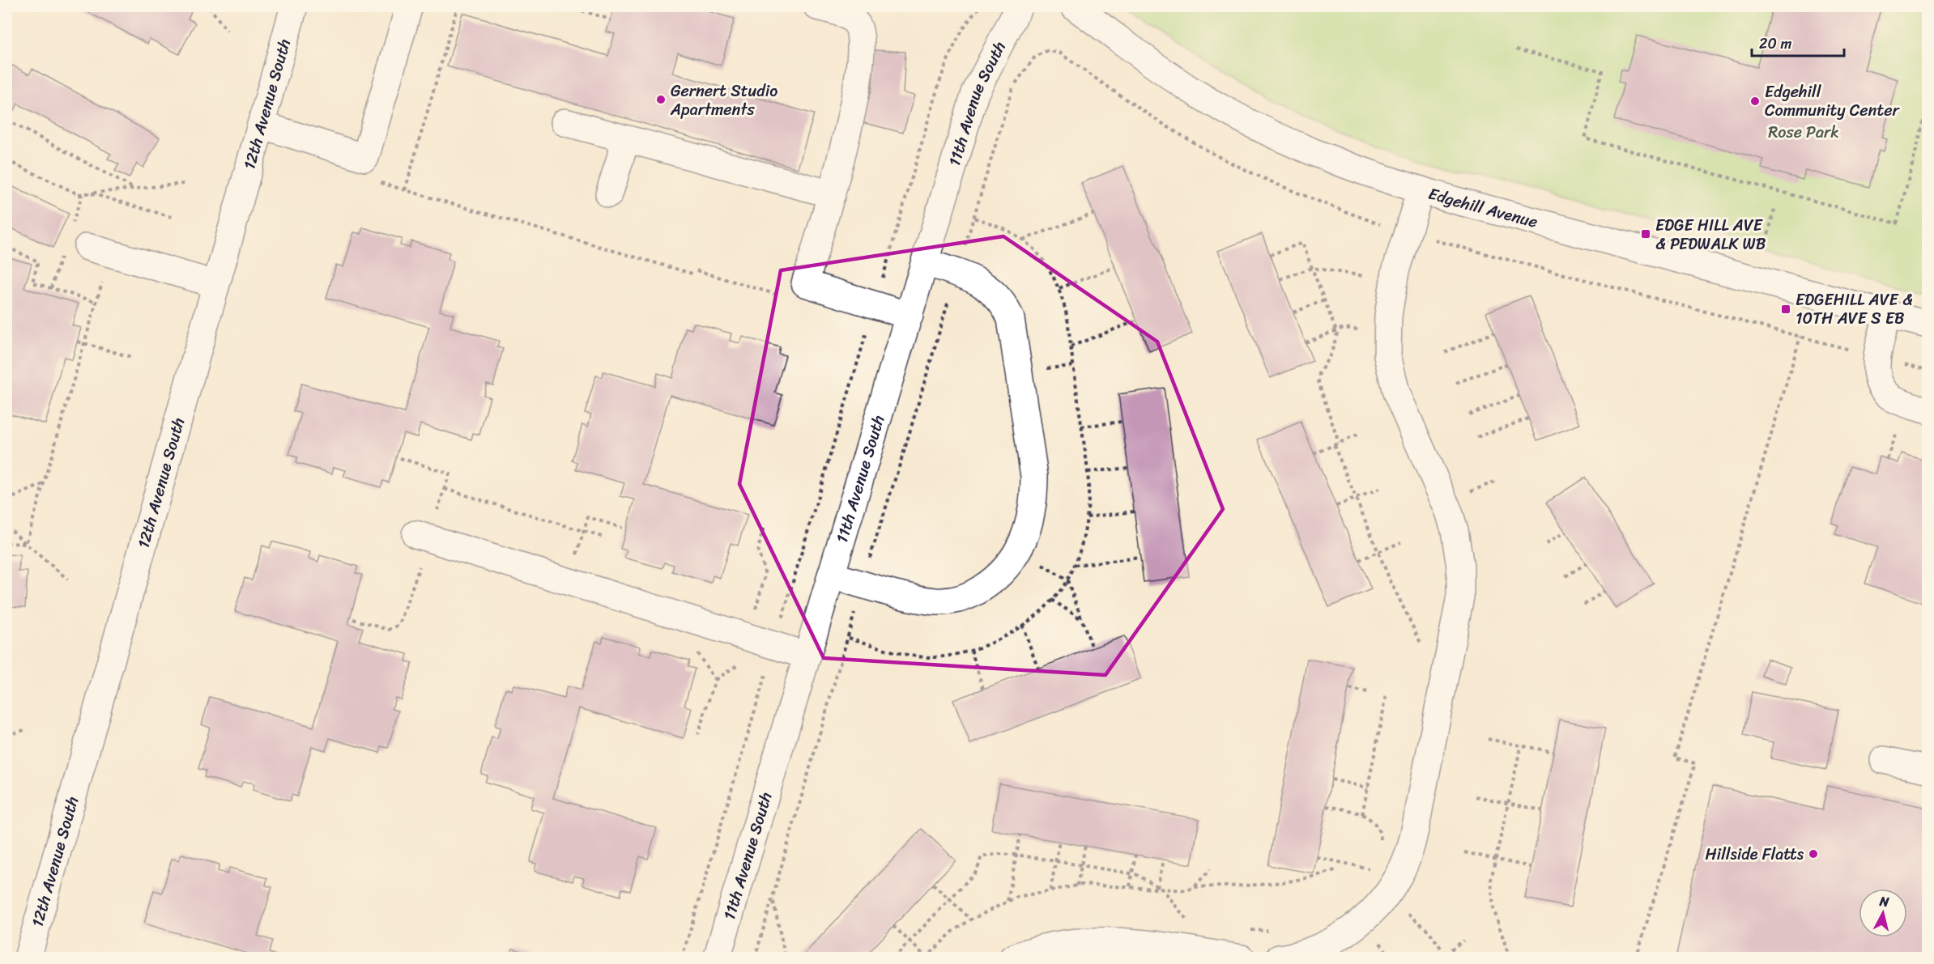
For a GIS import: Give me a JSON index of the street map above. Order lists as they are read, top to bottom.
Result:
{
  "streets": {
    "street": ["12th Avenue South", "11th Avenue South", "Edgehill Avenue"]
  },
  "parks": ["Rose Park"],
  "places": {
    "other": ["Gernert Studio Apartments", "Edgehill Community Center", "Hillside Flatts"],
    "transit": ["EDGE HILL AVE & PEDWALK WB", "EDGEHILL AVE & 10TH AVE S EB"]
  },
  "scale_bar": "20 m",
  "north": "top"
}
